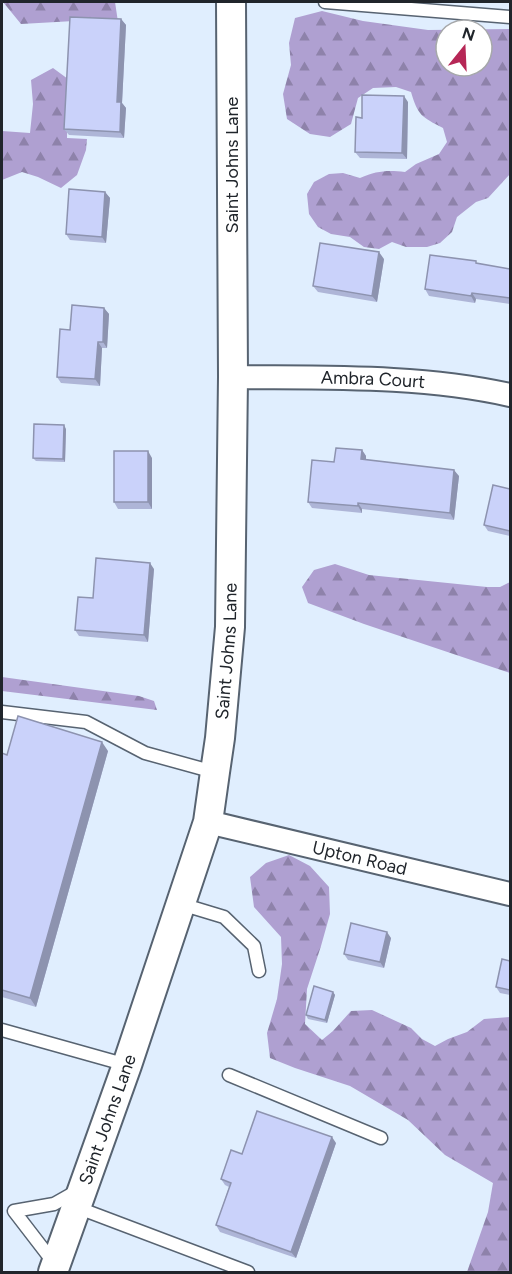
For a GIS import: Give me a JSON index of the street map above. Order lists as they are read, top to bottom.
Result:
{
  "streets": {
    "street": ["Saint Johns Lane", "Ambra Court", "Upton Road"]
  },
  "crossings": [
    ["Saint Johns Lane", "Ambra Court"],
    ["Saint Johns Lane", "Upton Road"]
  ],
  "north": "top"
}
